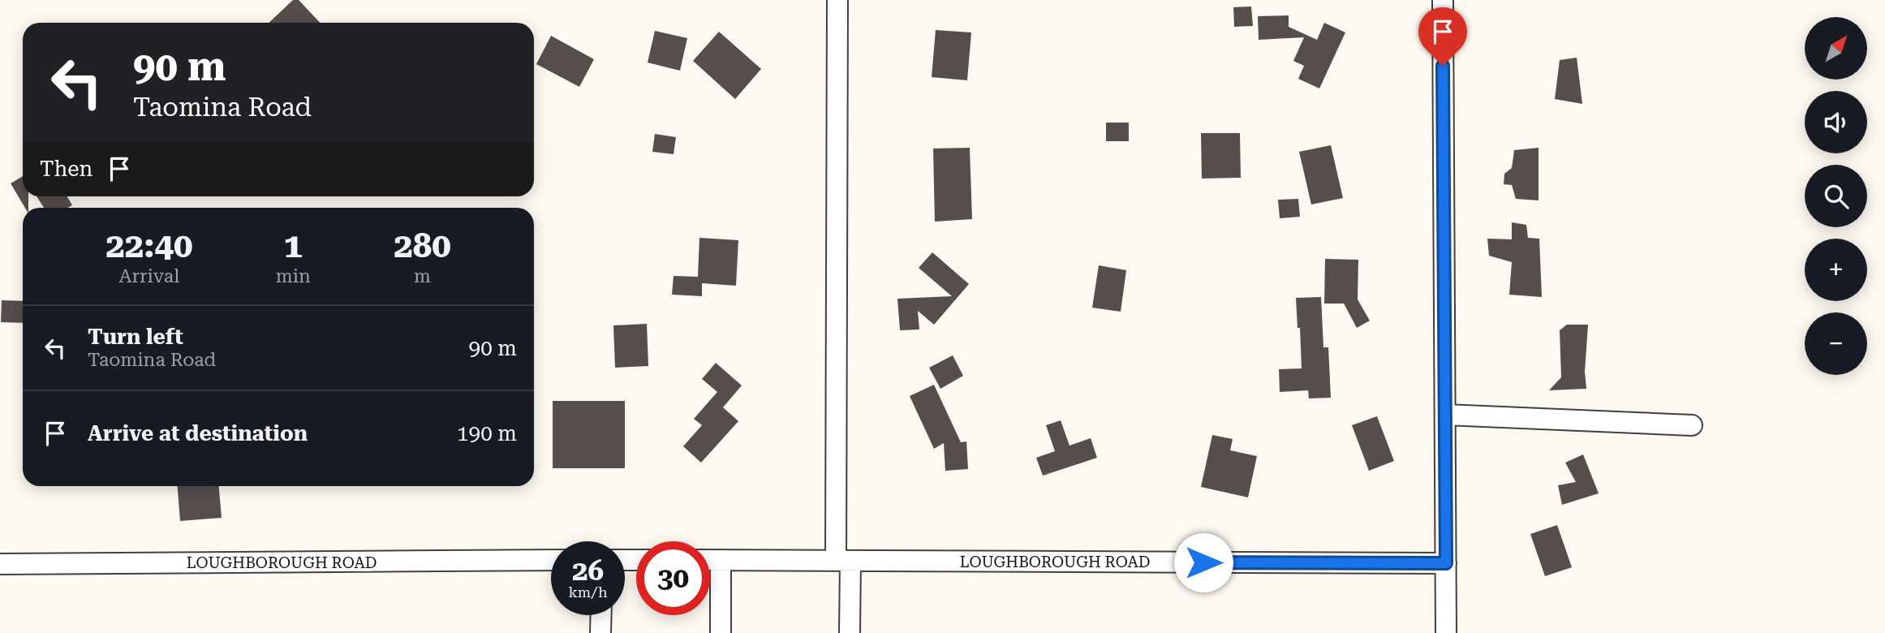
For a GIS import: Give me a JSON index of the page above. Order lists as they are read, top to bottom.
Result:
{
  "streets": {
    "street": ["LOUGHBOROUGH ROAD"]
  },
  "north": "top right",
  "page": {
    "map_buttons": ["+", "−"],
    "turn": ["90 m", "Taomina Road"],
    "then": "Then",
    "eta": [
      "22:40",
      "Arrival",
      "1",
      "min",
      "280",
      "m"
    ],
    "list": [
      {
        "name": "Turn left",
        "note": "Taomina Road",
        "value": "90 m"
      },
      {
        "name": "Arrive at destination",
        "value": "190 m"
      }
    ],
    "speed": "26 km/h",
    "limit": "30"
  }
}
